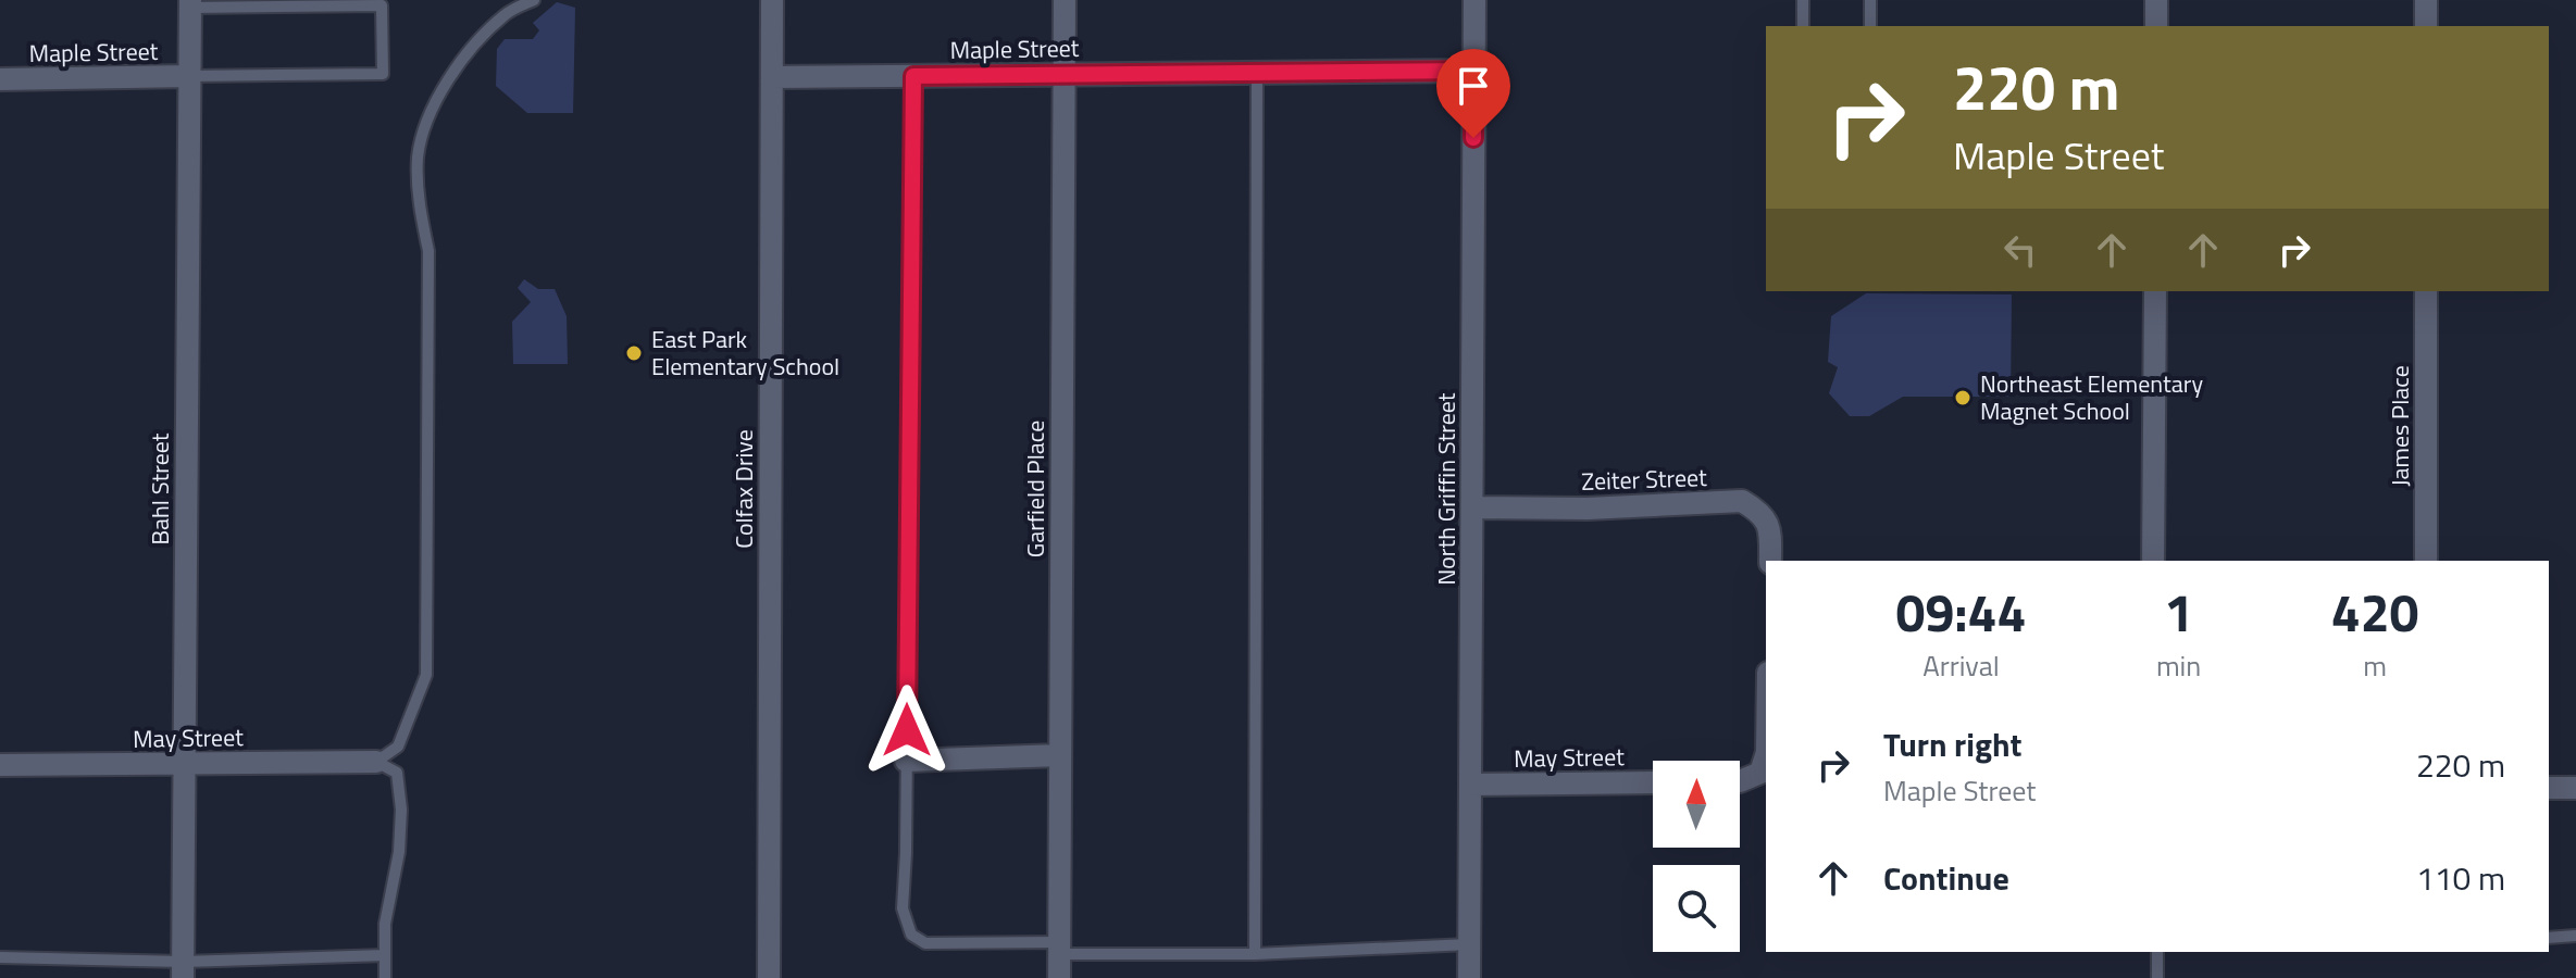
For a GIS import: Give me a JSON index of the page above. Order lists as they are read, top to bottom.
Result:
{
  "streets": {
    "street": [
      "Maple Street",
      "James Place",
      "Zeiter Street",
      "Bahl Street",
      "Colfax Drive",
      "Garfield Place",
      "North Griffin Street",
      "May Street"
    ]
  },
  "crossings": [
    ["Maple Street", "Bahl Street"],
    ["Maple Street", "Colfax Drive"],
    ["Maple Street", "Garfield Place"],
    ["Maple Street", "North Griffin Street"],
    ["Zeiter Street", "North Griffin Street"],
    ["Bahl Street", "May Street"],
    ["North Griffin Street", "May Street"]
  ],
  "places": ["East Park Elementary School", "Northeast Elementary Magnet School"],
  "north": "top",
  "page": {
    "turn": ["220 m", "Maple Street"],
    "eta": [
      "09:44",
      "Arrival",
      "1",
      "min",
      "420",
      "m"
    ],
    "list": [
      {
        "name": "Turn right",
        "note": "Maple Street",
        "value": "220 m"
      },
      {
        "name": "Continue",
        "value": "110 m"
      }
    ]
  }
}
